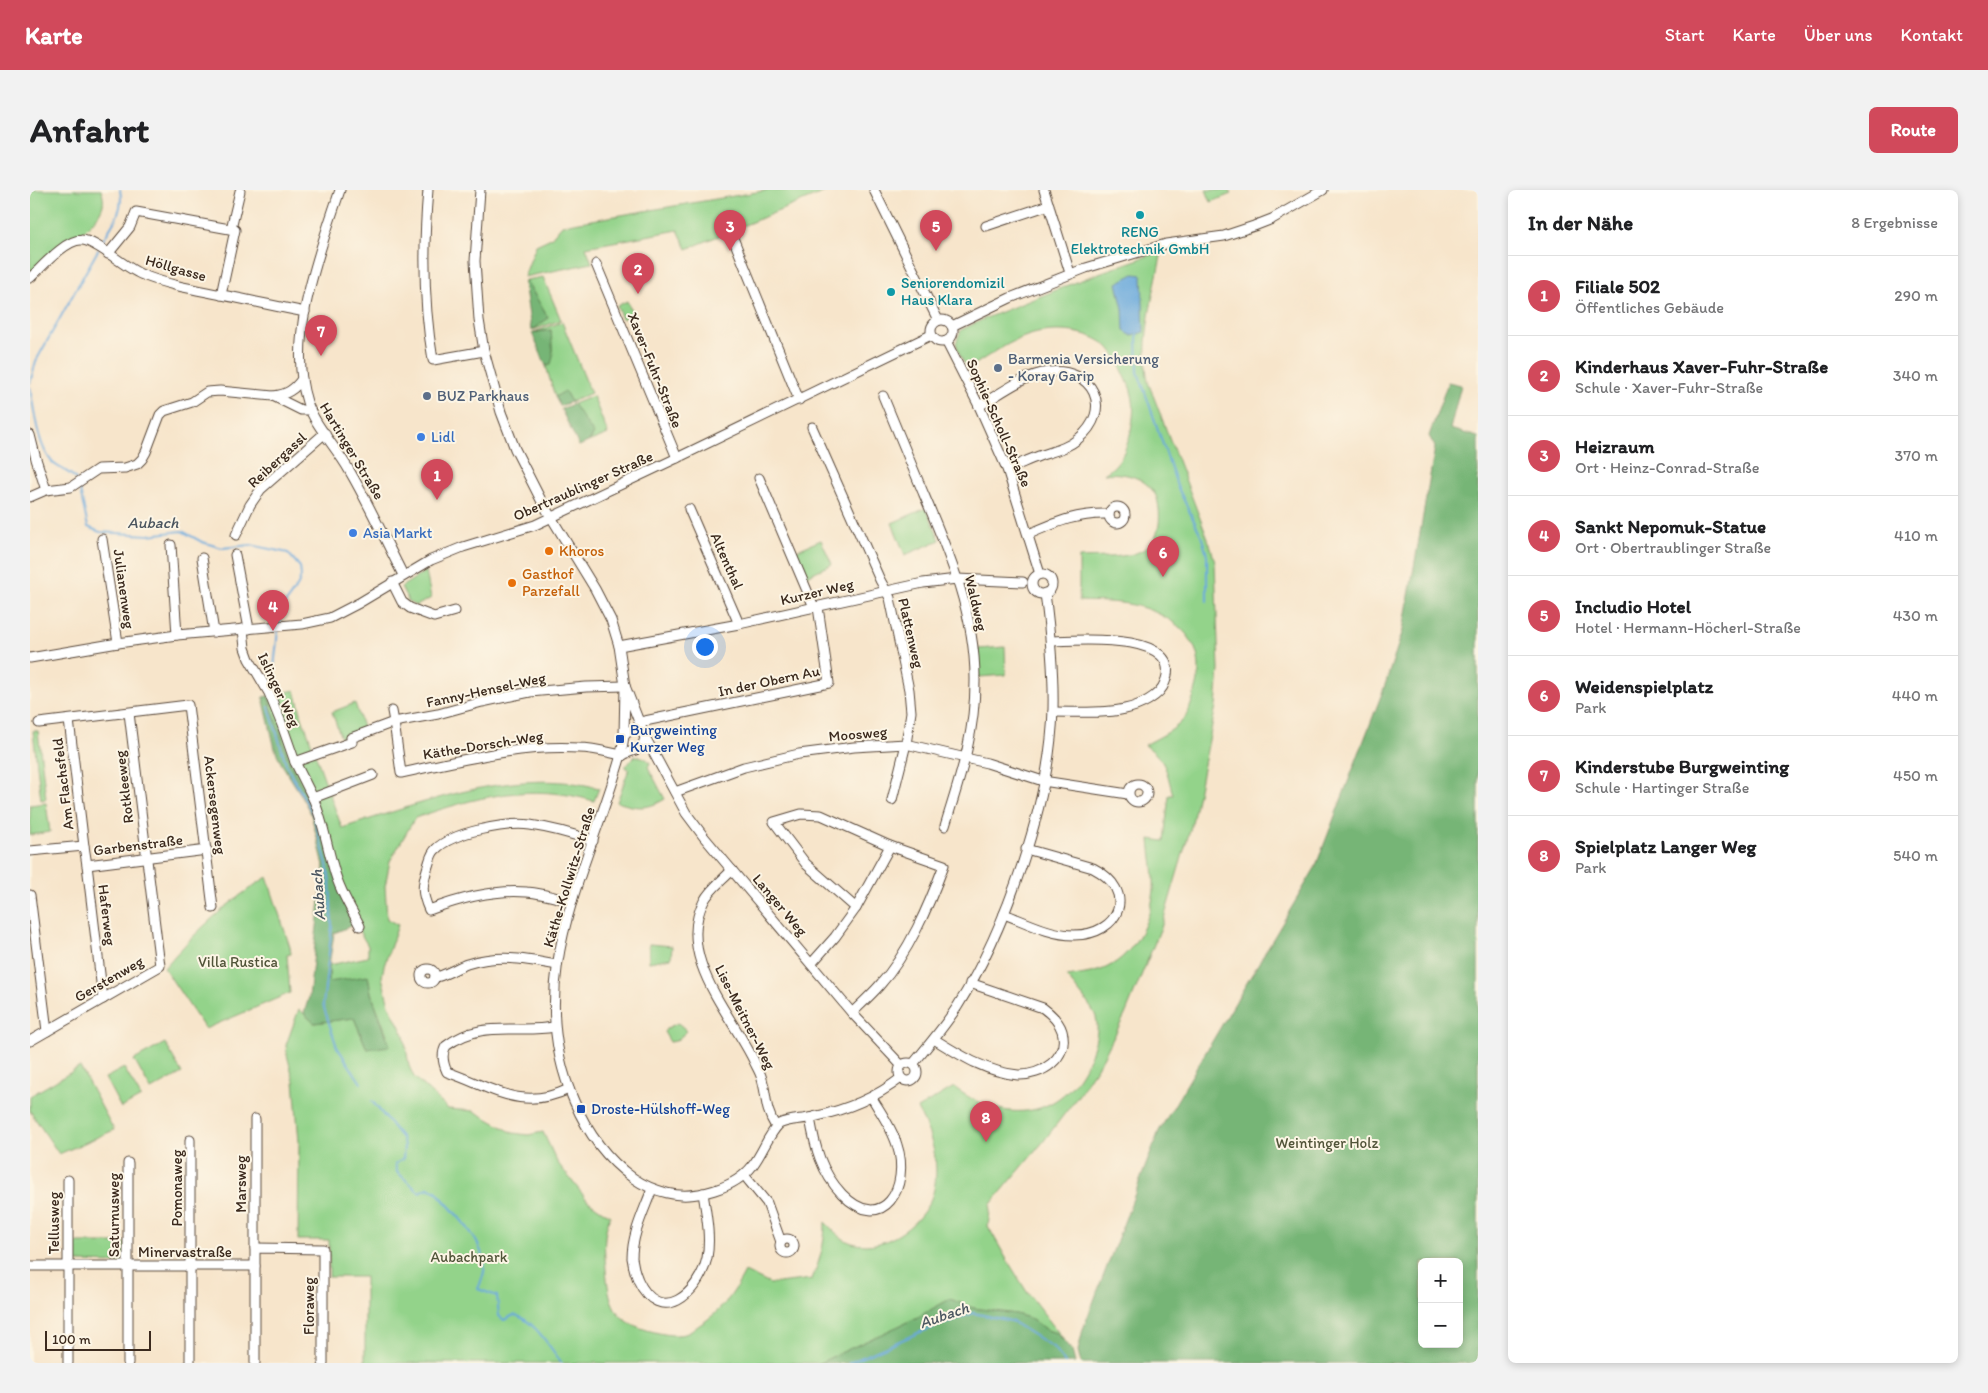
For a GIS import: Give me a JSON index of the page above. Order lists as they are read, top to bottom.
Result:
{
  "streets": {
    "street": [
      "Höllgasse",
      "Xaver-Fuhr-Straße",
      "Sophie-Scholl-Straße",
      "Hartinger Straße",
      "Reibergassl",
      "Obertraublinger Straße",
      "Altenthal",
      "Julianenweg",
      "Kurzer Weg",
      "Waldweg",
      "Plattenweg",
      "In der Obern Au",
      "Islinger Weg",
      "Fanny-Hensel-Weg",
      "Moosweg",
      "Käthe-Dorsch-Weg",
      "Am Flachsfeld",
      "Rotkleeweg",
      "Ackersegenweg",
      "Garbenstraße",
      "Käthe-Kollwitz-Straße",
      "Langer Weg",
      "Haferweg",
      "Gerstenweg",
      "Lise-Meitner-Weg",
      "Marsweg",
      "Pomonaweg",
      "Saturnusweg",
      "Tellusweg",
      "Minervastraße",
      "Floraweg"
    ]
  },
  "crossings": [
    ["Höllgasse", "Hartinger Straße"],
    ["Xaver-Fuhr-Straße", "Obertraublinger Straße"],
    ["Sophie-Scholl-Straße", "Obertraublinger Straße"],
    ["Sophie-Scholl-Straße", "Moosweg"],
    ["Sophie-Scholl-Straße", "Langer Weg"],
    ["Hartinger Straße", "Reibergassl"],
    ["Hartinger Straße", "Obertraublinger Straße"],
    ["Obertraublinger Straße", "Julianenweg"],
    ["Obertraublinger Straße", "Islinger Weg"],
    ["Obertraublinger Straße", "Langer Weg"],
    ["Altenthal", "Kurzer Weg"],
    ["Kurzer Weg", "Waldweg"],
    ["Kurzer Weg", "Plattenweg"],
    ["Kurzer Weg", "In der Obern Au"],
    ["Kurzer Weg", "Langer Weg"],
    ["Waldweg", "Moosweg"],
    ["Plattenweg", "Moosweg"],
    ["In der Obern Au", "Langer Weg"],
    ["Fanny-Hensel-Weg", "Käthe-Dorsch-Weg"],
    ["Fanny-Hensel-Weg", "Käthe-Kollwitz-Straße"],
    ["Fanny-Hensel-Weg", "Langer Weg"],
    ["Moosweg", "Langer Weg"],
    ["Käthe-Dorsch-Weg", "Käthe-Kollwitz-Straße"],
    ["Am Flachsfeld", "Rotkleeweg"],
    ["Am Flachsfeld", "Ackersegenweg"],
    ["Am Flachsfeld", "Garbenstraße"],
    ["Rotkleeweg", "Garbenstraße"],
    ["Rotkleeweg", "Gerstenweg"],
    ["Ackersegenweg", "Garbenstraße"],
    ["Garbenstraße", "Haferweg"],
    ["Garbenstraße", "Gerstenweg"],
    ["Käthe-Kollwitz-Straße", "Langer Weg"],
    ["Käthe-Kollwitz-Straße", "Lise-Meitner-Weg"],
    ["Langer Weg", "Lise-Meitner-Weg"],
    ["Haferweg", "Gerstenweg"],
    ["Marsweg", "Floraweg"],
    ["Pomonaweg", "Minervastraße"],
    ["Saturnusweg", "Minervastraße"],
    ["Tellusweg", "Minervastraße"]
  ],
  "water": ["Aubach"],
  "parks": ["Villa Rustica", "Weintinger Holz", "Aubachpark"],
  "places": {
    "other": [
      "RENG Elektrotechnik GmbH",
      "Seniorendomizil Haus Klara",
      "Barmenia Versicherung - Koray Garip",
      "BUZ Parkhaus",
      "Lidl",
      "Asia Markt",
      "Khoros",
      "Gasthof Parzefall"
    ],
    "transit": ["Burgweinting Kurzer Weg", "Droste-Hülshoff-Weg"]
  },
  "scale_bar": "100 m",
  "page": {
    "header": "Karte",
    "nav": [
      "Start",
      "Karte",
      "Über uns",
      "Kontakt"
    ],
    "buttons": "Route",
    "title": "Anfahrt",
    "heading": ["In der Nähe", "8 Ergebnisse"],
    "pins": [
      "3",
      "5",
      "2",
      "7",
      "1",
      "6",
      "4",
      "8"
    ],
    "list": [
      {
        "mark": "1",
        "name": "Filiale 502",
        "note": "Öffentliches Gebäude",
        "value": "290 m"
      },
      {
        "mark": "2",
        "name": "Kinderhaus Xaver-Fuhr-Straße",
        "note": "Schule · Xaver-Fuhr-Straße",
        "value": "340 m"
      },
      {
        "mark": "3",
        "name": "Heizraum",
        "note": "Ort · Heinz-Conrad-Straße",
        "value": "370 m"
      },
      {
        "mark": "4",
        "name": "Sankt Nepomuk-Statue",
        "note": "Ort · Obertraublinger Straße",
        "value": "410 m"
      },
      {
        "mark": "5",
        "name": "Includio Hotel",
        "note": "Hotel · Hermann-Höcherl-Straße",
        "value": "430 m"
      },
      {
        "mark": "6",
        "name": "Weidenspielplatz",
        "note": "Park",
        "value": "440 m"
      },
      {
        "mark": "7",
        "name": "Kinderstube Burgweinting",
        "note": "Schule · Hartinger Straße",
        "value": "450 m"
      },
      {
        "mark": "8",
        "name": "Spielplatz Langer Weg",
        "note": "Park",
        "value": "540 m"
      }
    ],
    "map_buttons": ["+", "−"],
    "scale": "100 m"
  }
}
